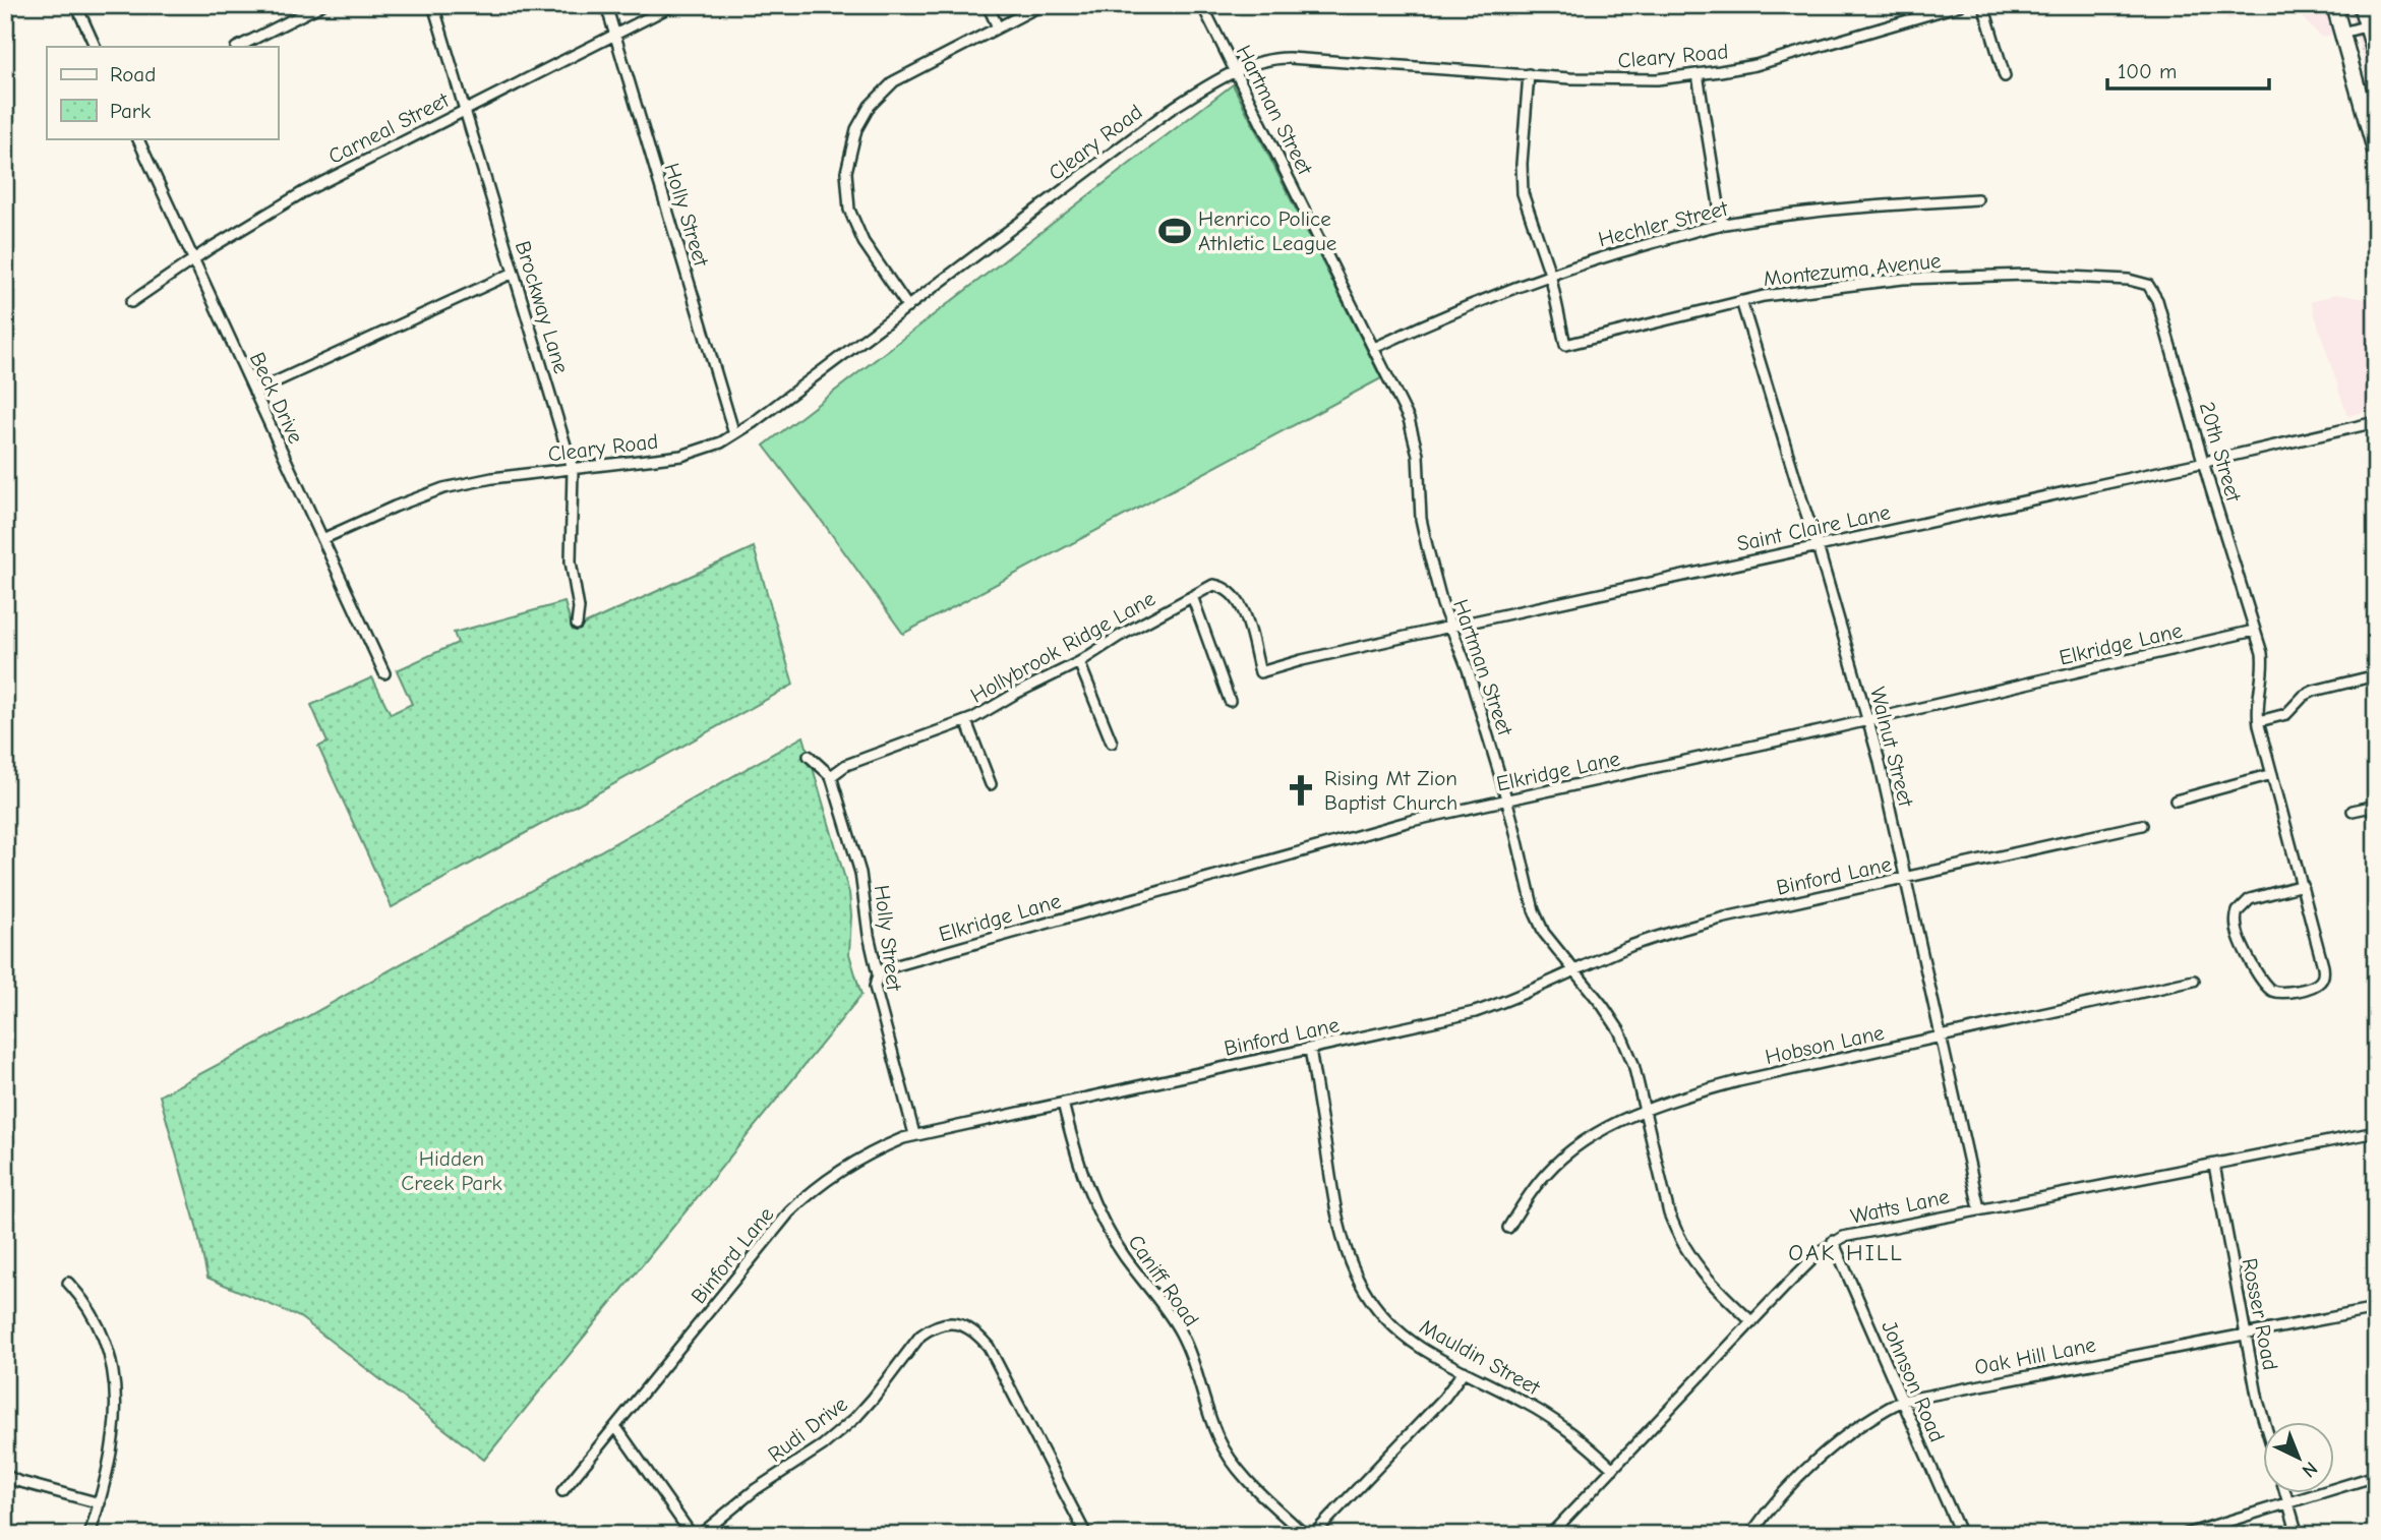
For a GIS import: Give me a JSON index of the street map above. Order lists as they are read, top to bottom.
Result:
{
  "streets": {
    "street": [
      "Cleary Road",
      "Hartman Street",
      "Carneal Street",
      "Holly Street",
      "Hechler Street",
      "Montezuma Avenue",
      "Brockway Lane",
      "Beck Drive",
      "20th Street",
      "Saint Claire Lane",
      "Elkridge Lane",
      "Hollybrook Ridge Lane",
      "Walnut Street",
      "Binford Lane",
      "Hobson Lane",
      "Watts Lane",
      "Caniff Road",
      "Rosser Road",
      "Oak Hill Lane",
      "Mauldin Street",
      "Johnson Road",
      "Rudi Drive"
    ]
  },
  "crossings": [
    ["Cleary Road", "Hartman Street"],
    ["Cleary Road", "Holly Street"],
    ["Cleary Road", "Brockway Lane"],
    ["Cleary Road", "Beck Drive"],
    ["Hartman Street", "Hechler Street"],
    ["Hartman Street", "Saint Claire Lane"],
    ["Hartman Street", "Elkridge Lane"],
    ["Hartman Street", "Binford Lane"],
    ["Hartman Street", "Hobson Lane"],
    ["Hartman Street", "Watts Lane"],
    ["Carneal Street", "Holly Street"],
    ["Carneal Street", "Brockway Lane"],
    ["Carneal Street", "Beck Drive"],
    ["Holly Street", "Elkridge Lane"],
    ["Holly Street", "Hollybrook Ridge Lane"],
    ["Holly Street", "Binford Lane"],
    ["Hechler Street", "Montezuma Avenue"],
    ["Montezuma Avenue", "20th Street"],
    ["Montezuma Avenue", "Walnut Street"],
    ["20th Street", "Saint Claire Lane"],
    ["20th Street", "Elkridge Lane"],
    ["Saint Claire Lane", "Hollybrook Ridge Lane"],
    ["Saint Claire Lane", "Walnut Street"],
    ["Elkridge Lane", "Walnut Street"],
    ["Walnut Street", "Binford Lane"],
    ["Walnut Street", "Hobson Lane"],
    ["Walnut Street", "Watts Lane"],
    ["Binford Lane", "Caniff Road"],
    ["Binford Lane", "Mauldin Street"],
    ["Watts Lane", "Rosser Road"],
    ["Watts Lane", "Mauldin Street"],
    ["Watts Lane", "Johnson Road"],
    ["Rosser Road", "Oak Hill Lane"],
    ["Oak Hill Lane", "Johnson Road"]
  ],
  "districts": ["OAK HILL"],
  "parks": ["Hidden Creek Park"],
  "places": {
    "sports": ["Henrico Police Athletic League"],
    "church": ["Rising Mt Zion Baptist Church"]
  },
  "legend": ["Road", "Park"],
  "scale_bar": "100 m",
  "north": "bottom right"
}
